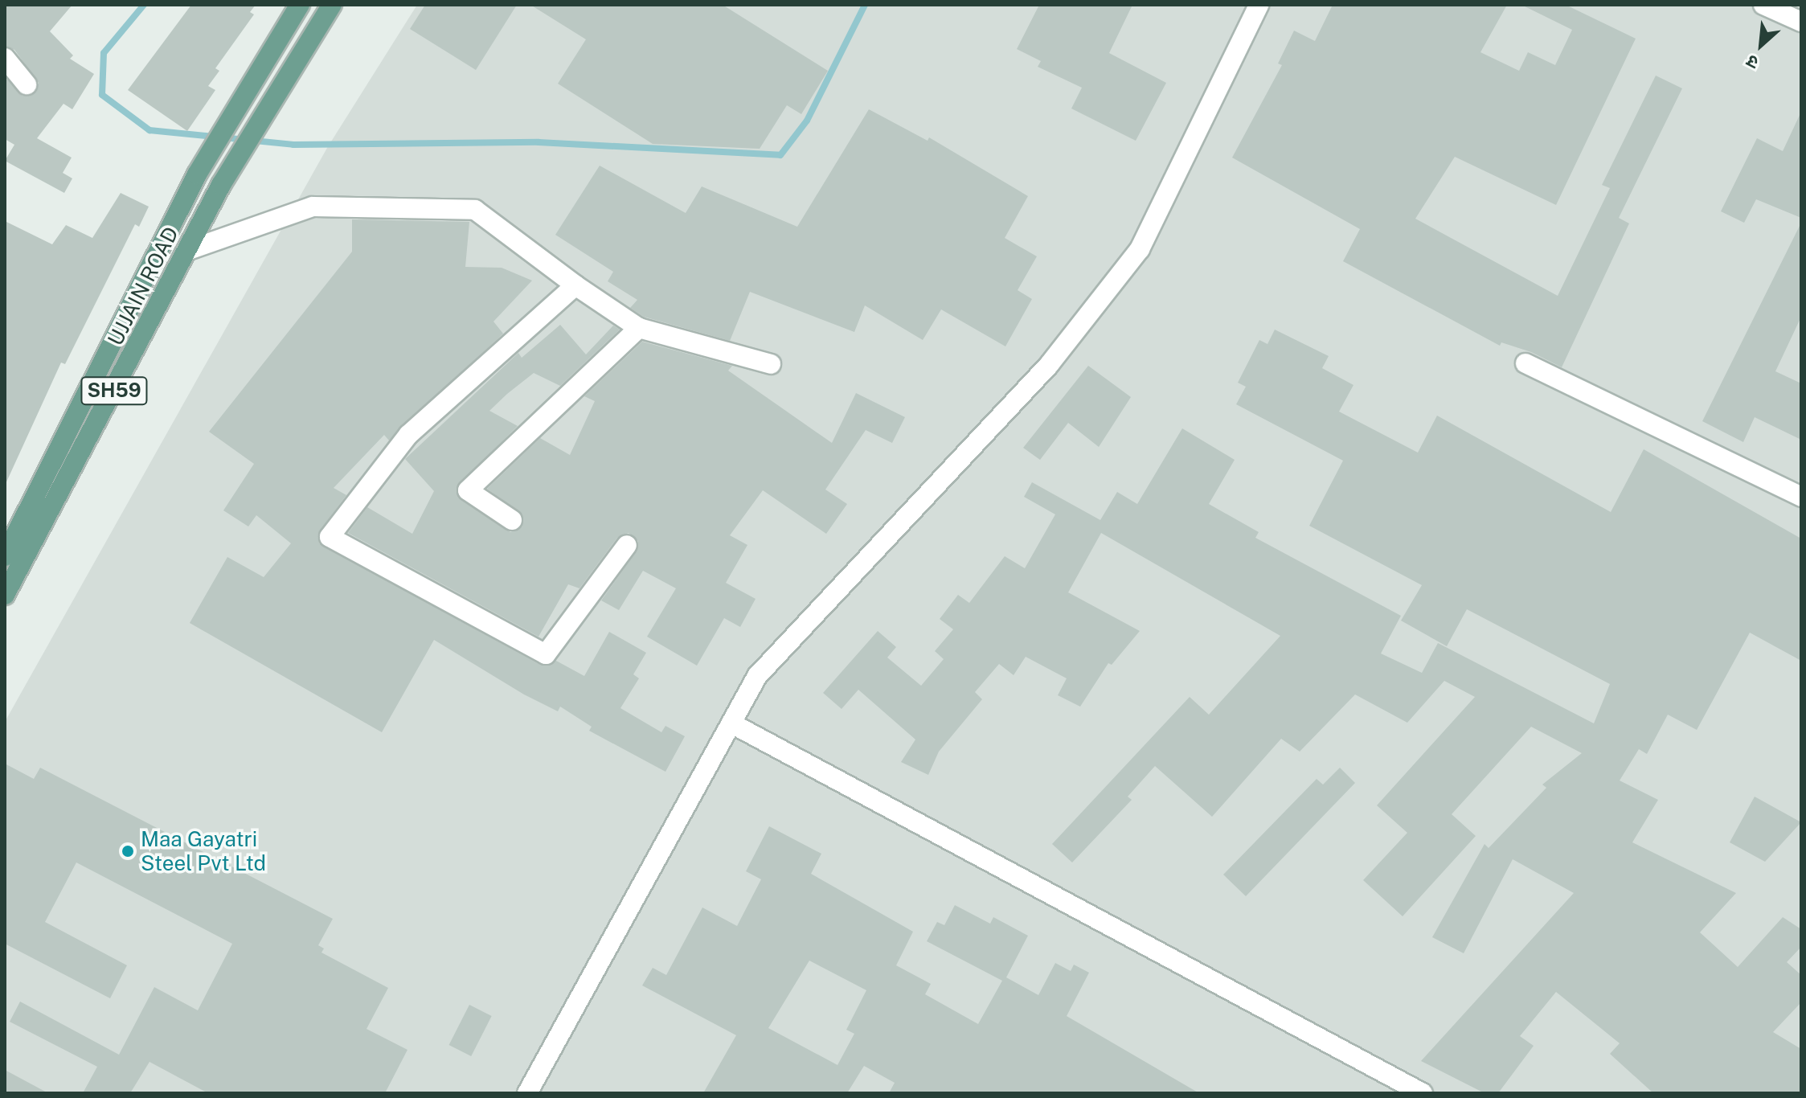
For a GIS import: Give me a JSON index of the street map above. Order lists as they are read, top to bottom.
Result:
{
  "streets": {
    "main road": ["UJJAIN ROAD", "SH59"]
  },
  "places": ["Maa Gayatri Steel Pvt Ltd"],
  "north": "bottom left"
}
